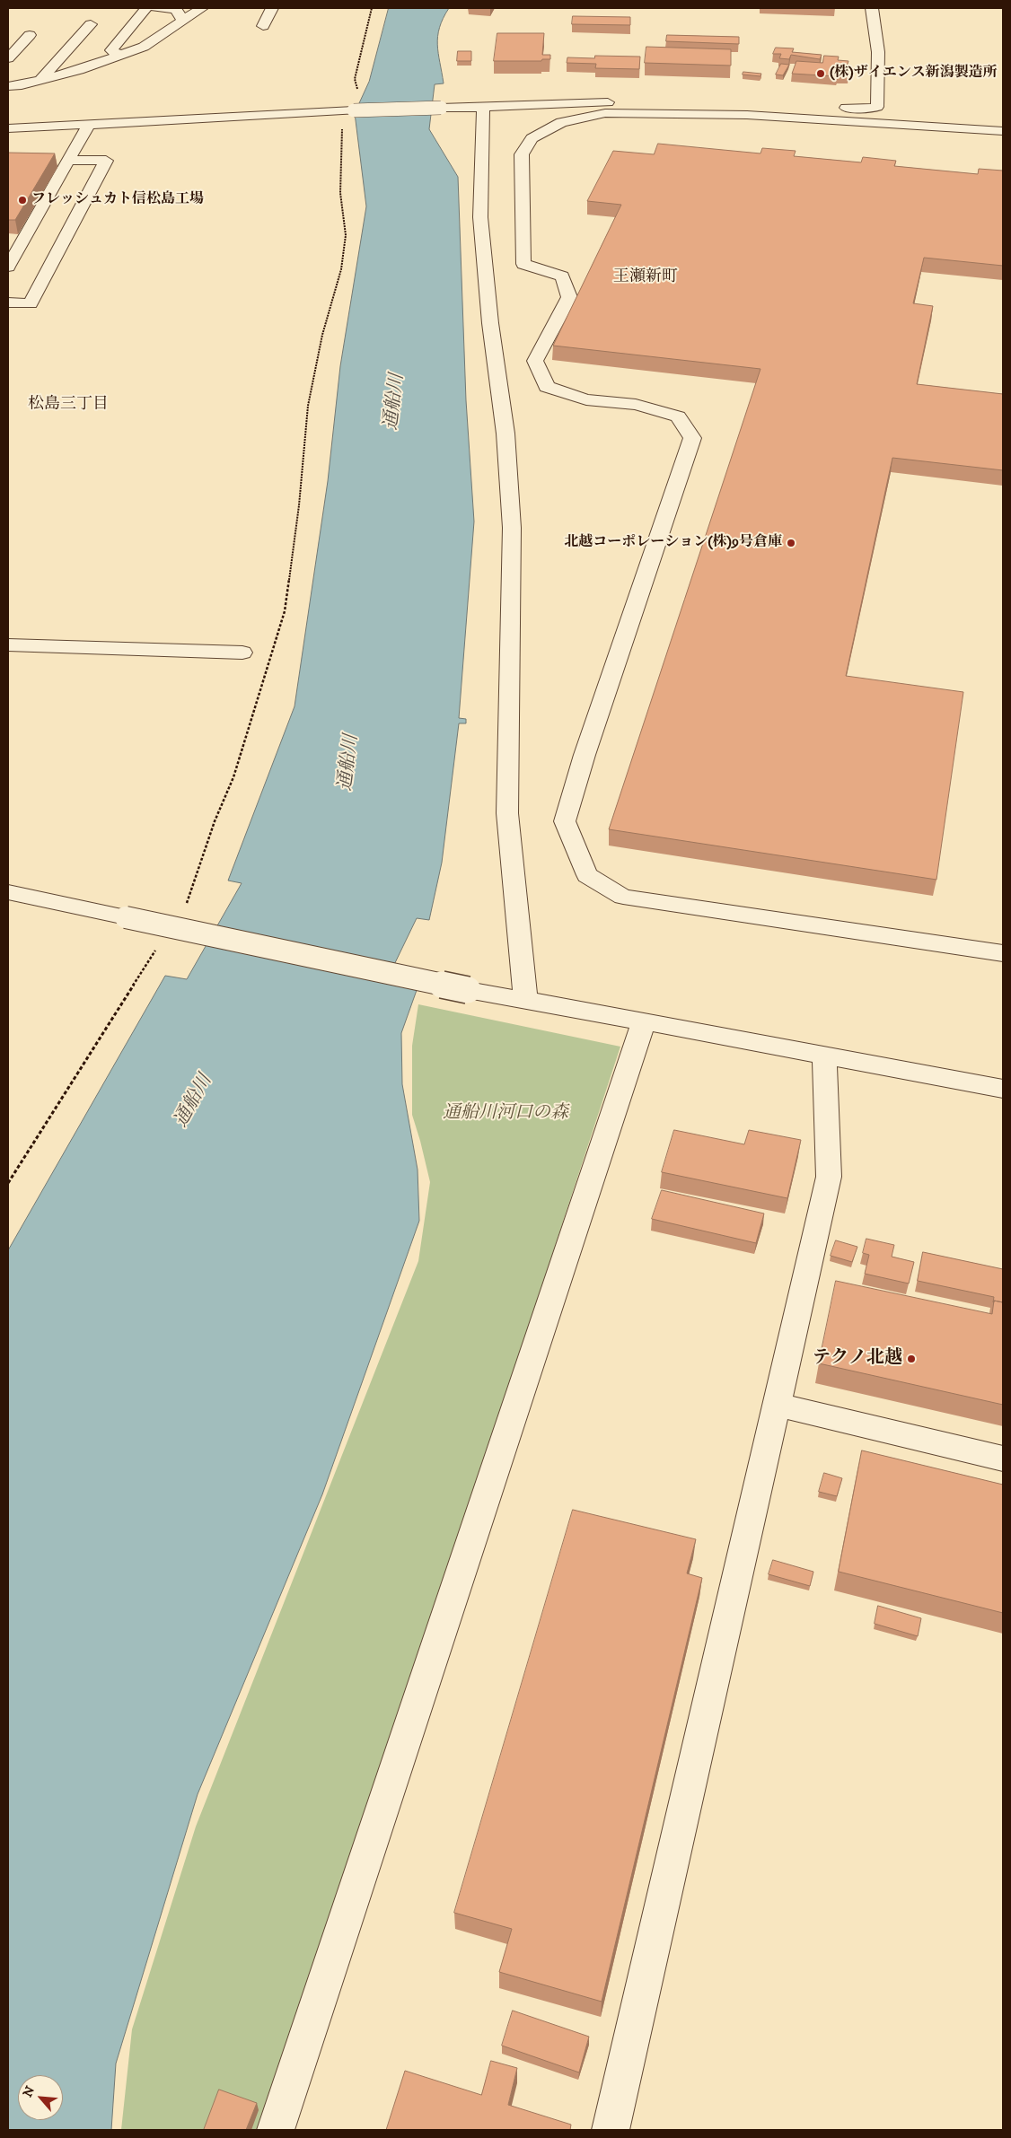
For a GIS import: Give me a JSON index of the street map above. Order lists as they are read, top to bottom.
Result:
{
  "districts": ["王瀬新町", "松島三丁目"],
  "water": ["通船川"],
  "parks": ["通船川河口の森"],
  "places": [
    "(株)ザイエンス新潟製造所",
    "フレッシュカト信松島工場",
    "北越コーポレーション(株)9号倉庫",
    "テクノ北越"
  ],
  "north": "top left"
}
